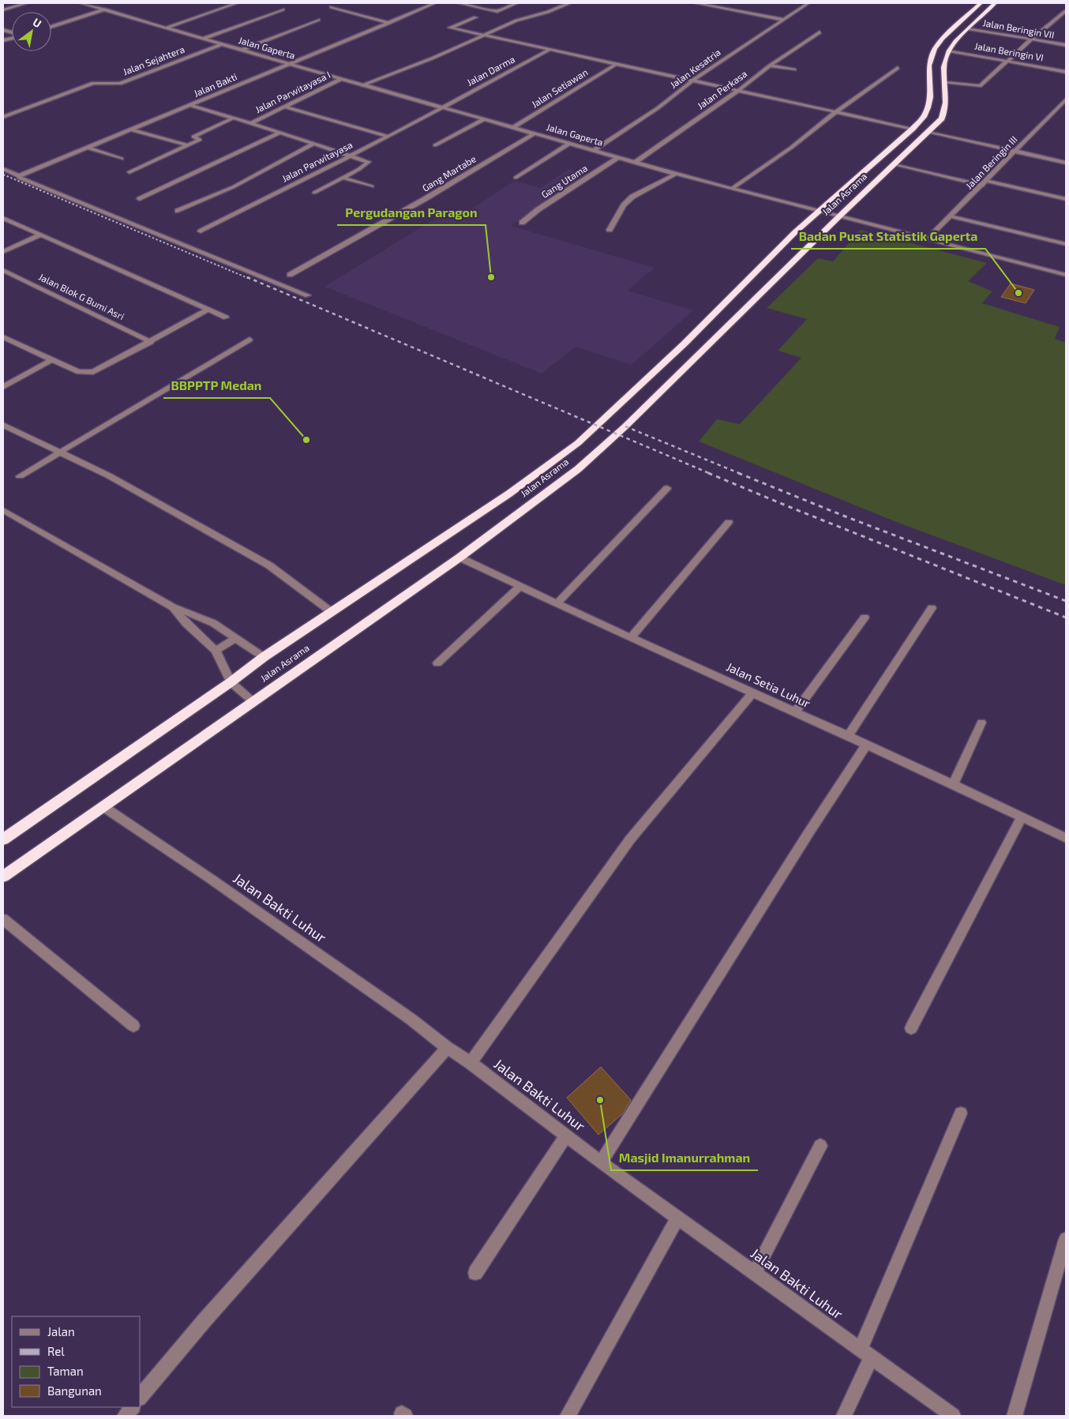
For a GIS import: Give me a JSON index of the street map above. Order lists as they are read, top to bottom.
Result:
{
  "streets": {
    "highway": ["Jalan Asrama"],
    "street": [
      "Jalan Beringin VII",
      "Jalan Gaperta",
      "Jalan Beringin VI",
      "Jalan Sejahtera",
      "Jalan Kesatria",
      "Jalan Darma",
      "Jalan Bakti",
      "Jalan Setiawan",
      "Jalan Perkasa",
      "Jalan Parwitayasa I",
      "Jalan Parwitayasa",
      "Jalan Beringin III",
      "Gang Martabe",
      "Gang Utama",
      "Jalan Blok G Bumi Asri",
      "Jalan Setia Luhur",
      "Jalan Bakti Luhur"
    ]
  },
  "crossings": [
    ["Jalan Beringin VII", "Jalan Asrama"],
    ["Jalan Gaperta", "Jalan Sejahtera"],
    ["Jalan Gaperta", "Jalan Kesatria"],
    ["Jalan Gaperta", "Jalan Darma"],
    ["Jalan Gaperta", "Jalan Bakti"],
    ["Jalan Gaperta", "Jalan Setiawan"],
    ["Jalan Gaperta", "Jalan Perkasa"],
    ["Jalan Gaperta", "Jalan Parwitayasa I"],
    ["Jalan Gaperta", "Jalan Parwitayasa"],
    ["Jalan Gaperta", "Jalan Beringin III"],
    ["Jalan Gaperta", "Gang Martabe"],
    ["Jalan Gaperta", "Gang Utama"],
    ["Jalan Gaperta", "Jalan Asrama"],
    ["Jalan Beringin VI", "Jalan Asrama"],
    ["Jalan Darma", "Jalan Parwitayasa"],
    ["Jalan Asrama", "Jalan Setia Luhur"],
    ["Jalan Asrama", "Jalan Bakti Luhur"]
  ],
  "places": [
    "Pergudangan Paragon",
    "Badan Pusat Statistik Gaperta",
    "BBPPTP Medan",
    "Masjid Imanurrahman"
  ],
  "legend": [
    "Jalan",
    "Rel",
    "Taman",
    "Bangunan"
  ],
  "north": "top right"
}
